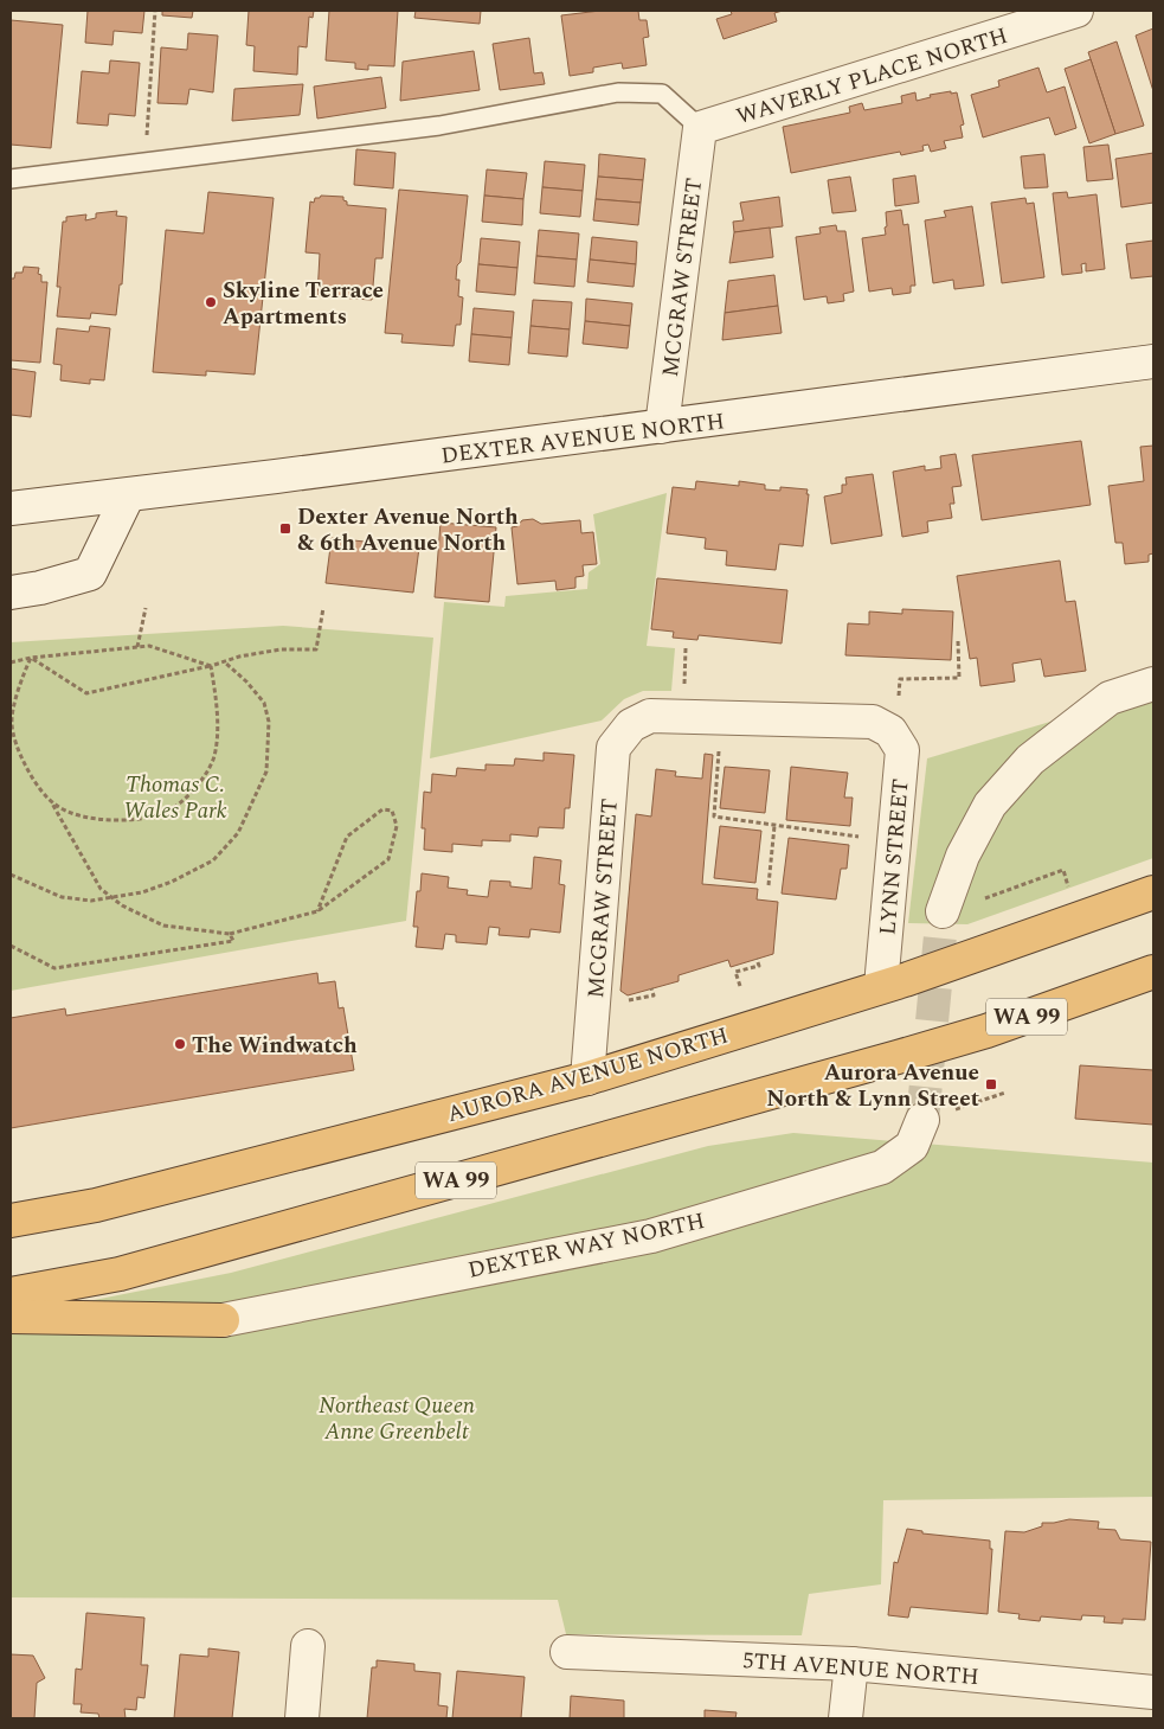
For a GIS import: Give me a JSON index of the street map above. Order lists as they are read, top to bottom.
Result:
{
  "streets": {
    "highway": ["WA 99", "AURORA AVENUE NORTH"],
    "street": [
      "WAVERLY PLACE NORTH",
      "MCGRAW STREET",
      "DEXTER AVENUE NORTH",
      "LYNN STREET",
      "DEXTER WAY NORTH",
      "5TH AVENUE NORTH"
    ]
  },
  "crossings": [
    ["WAVERLY PLACE NORTH", "MCGRAW STREET"],
    ["MCGRAW STREET", "DEXTER AVENUE NORTH"],
    ["MCGRAW STREET", "LYNN STREET"],
    ["MCGRAW STREET", "AURORA AVENUE NORTH"],
    ["LYNN STREET", "AURORA AVENUE NORTH"]
  ],
  "parks": ["Thomas C. Wales Park", "Northeast Queen Anne Greenbelt"],
  "places": {
    "other": ["Skyline Terrace Apartments", "The Windwatch"],
    "transit": ["Dexter Avenue North & 6th Avenue North", "Aurora Avenue North & Lynn Street"]
  }
}
